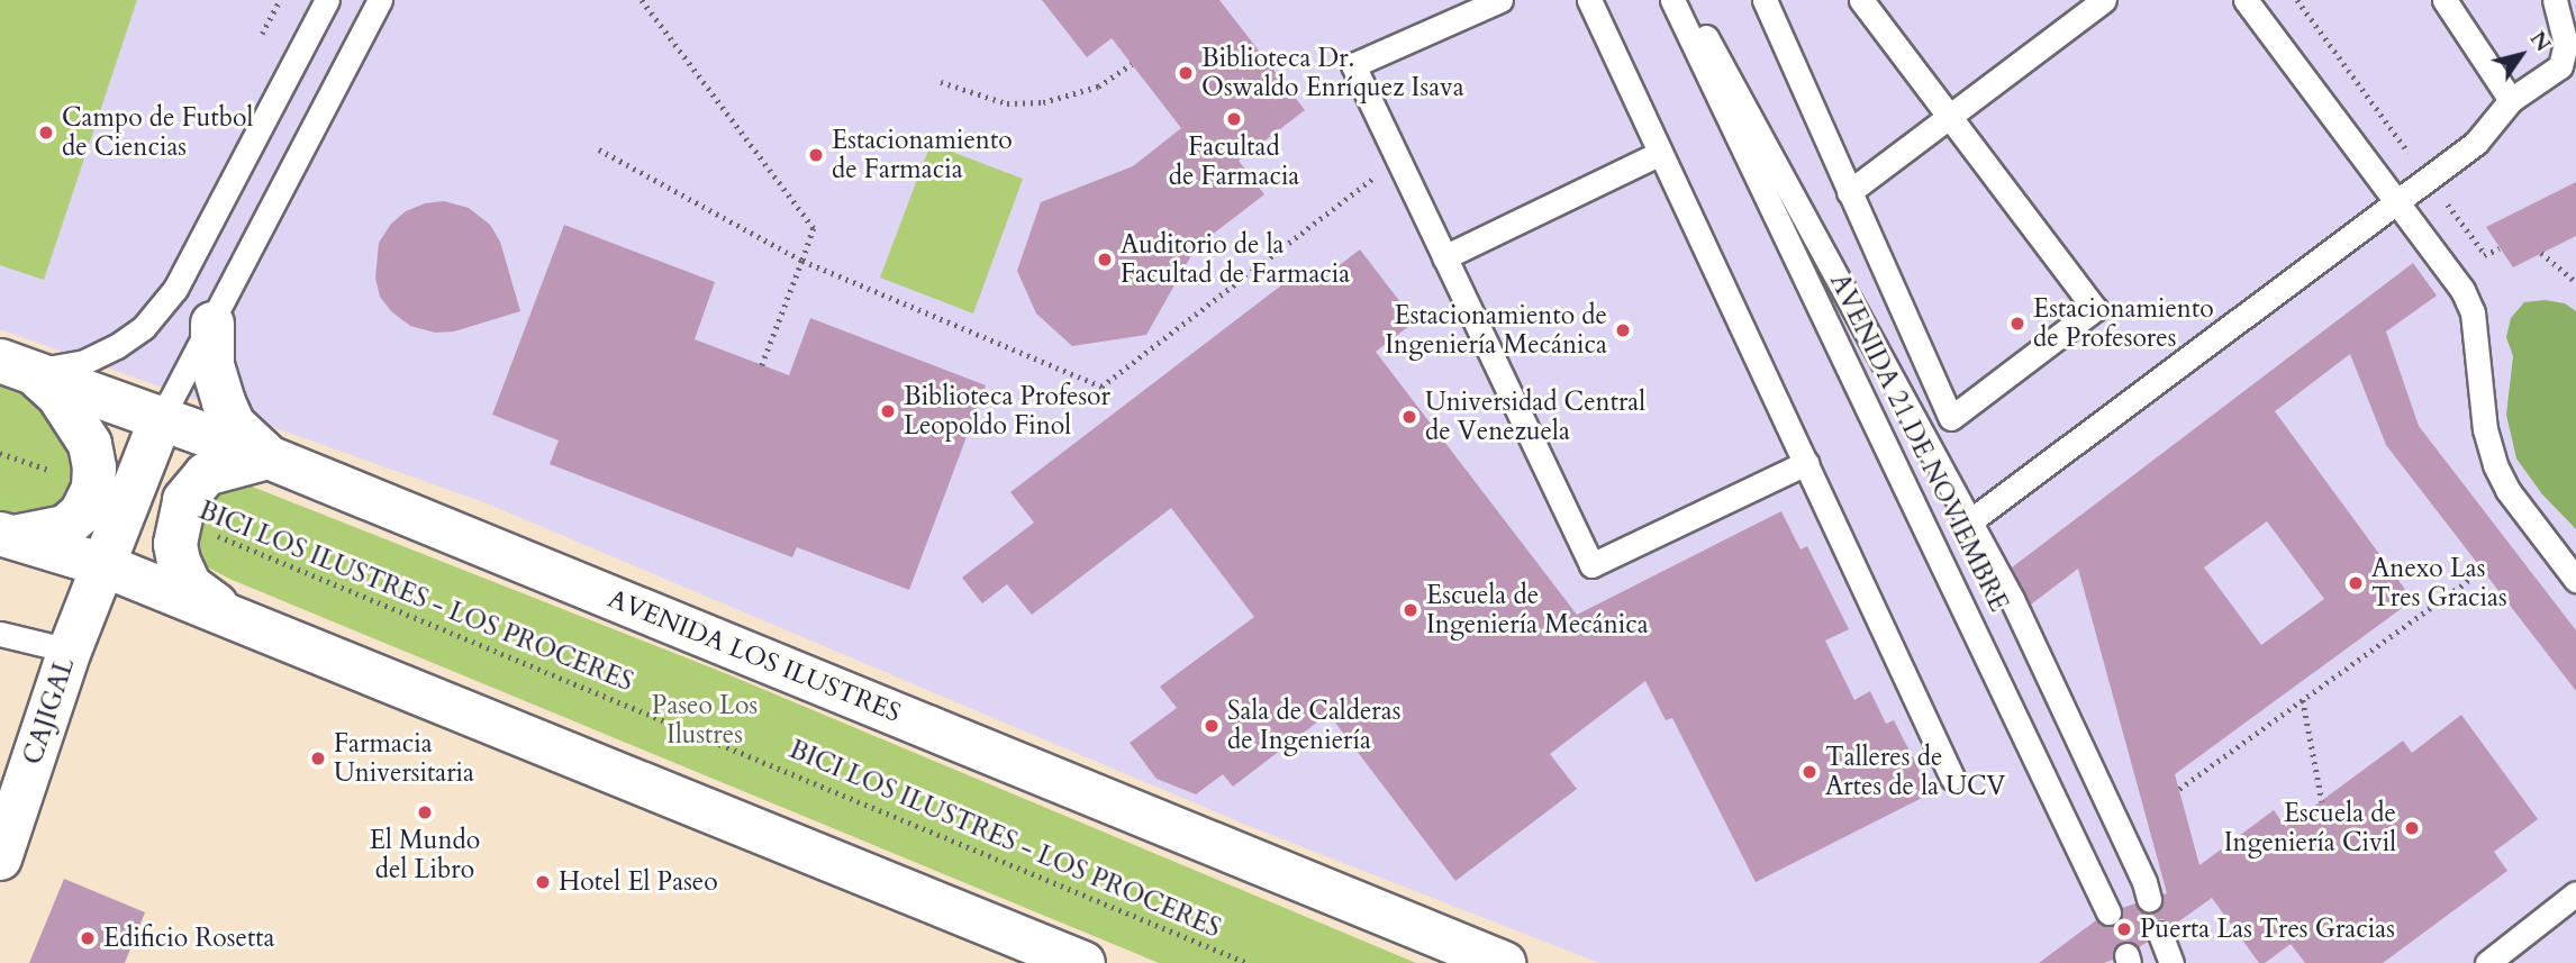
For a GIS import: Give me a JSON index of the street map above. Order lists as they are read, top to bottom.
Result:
{
  "streets": {
    "main road": ["AVENIDA LOS ILUSTRES", "CAJIGAL"],
    "lane": ["AVENIDA 21 DE NOVIEMBRE"],
    "path": ["BICI LOS ILUSTRES - LOS PROCERES"]
  },
  "crossings": [
    ["AVENIDA LOS ILUSTRES", "CAJIGAL"]
  ],
  "parks": ["Paseo Los Ilustres"],
  "places": [
    "Biblioteca Dr. Oswaldo Enríquez Isava",
    "Facultad de Farmacia",
    "Campo de Futbol de Ciencias",
    "Estacionamiento de Farmacia",
    "Auditorio de la Facultad de Farmacia",
    "Estacionamiento de Profesores",
    "Estacionamiento de Ingeniería Mecánica",
    "Biblioteca Profesor Leopoldo Finol",
    "Universidad Central de Venezuela",
    "Anexo Las Tres Gracias",
    "Escuela de Ingeniería Mecánica",
    "Sala de Calderas de Ingeniería",
    "Farmacia Universitaria",
    "Talleres de Artes de la UCV",
    "El Mundo del Libro",
    "Escuela de Ingeniería Civil",
    "Hotel El Paseo",
    "Puerta Las Tres Gracias",
    "Edificio Rosetta"
  ],
  "north": "top right"
}
